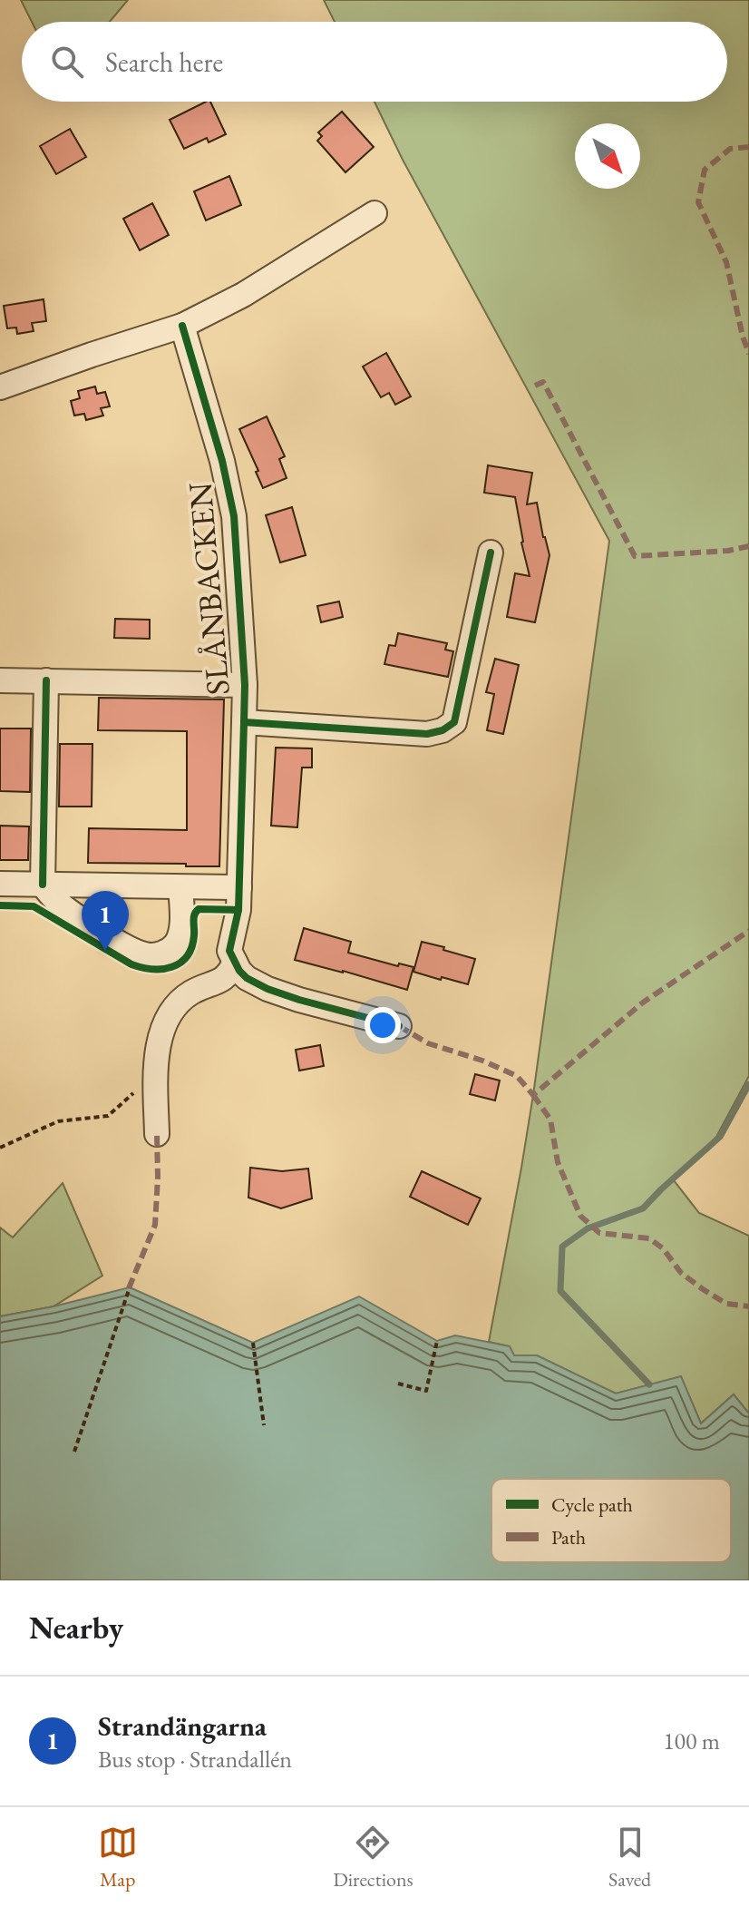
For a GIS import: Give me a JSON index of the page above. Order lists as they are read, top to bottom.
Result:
{
  "streets": {
    "street": ["SLÅNBACKEN"]
  },
  "legend": ["Cycle path", "Path"],
  "north": "bottom right",
  "page": {
    "search": "Search here",
    "pins": "1",
    "heading": "Nearby",
    "list": [
      {
        "mark": "1",
        "name": "Strandängarna",
        "note": "Bus stop · Strandallén",
        "value": "100 m"
      }
    ],
    "nav": ["Map", "Directions", "Saved"]
  }
}
